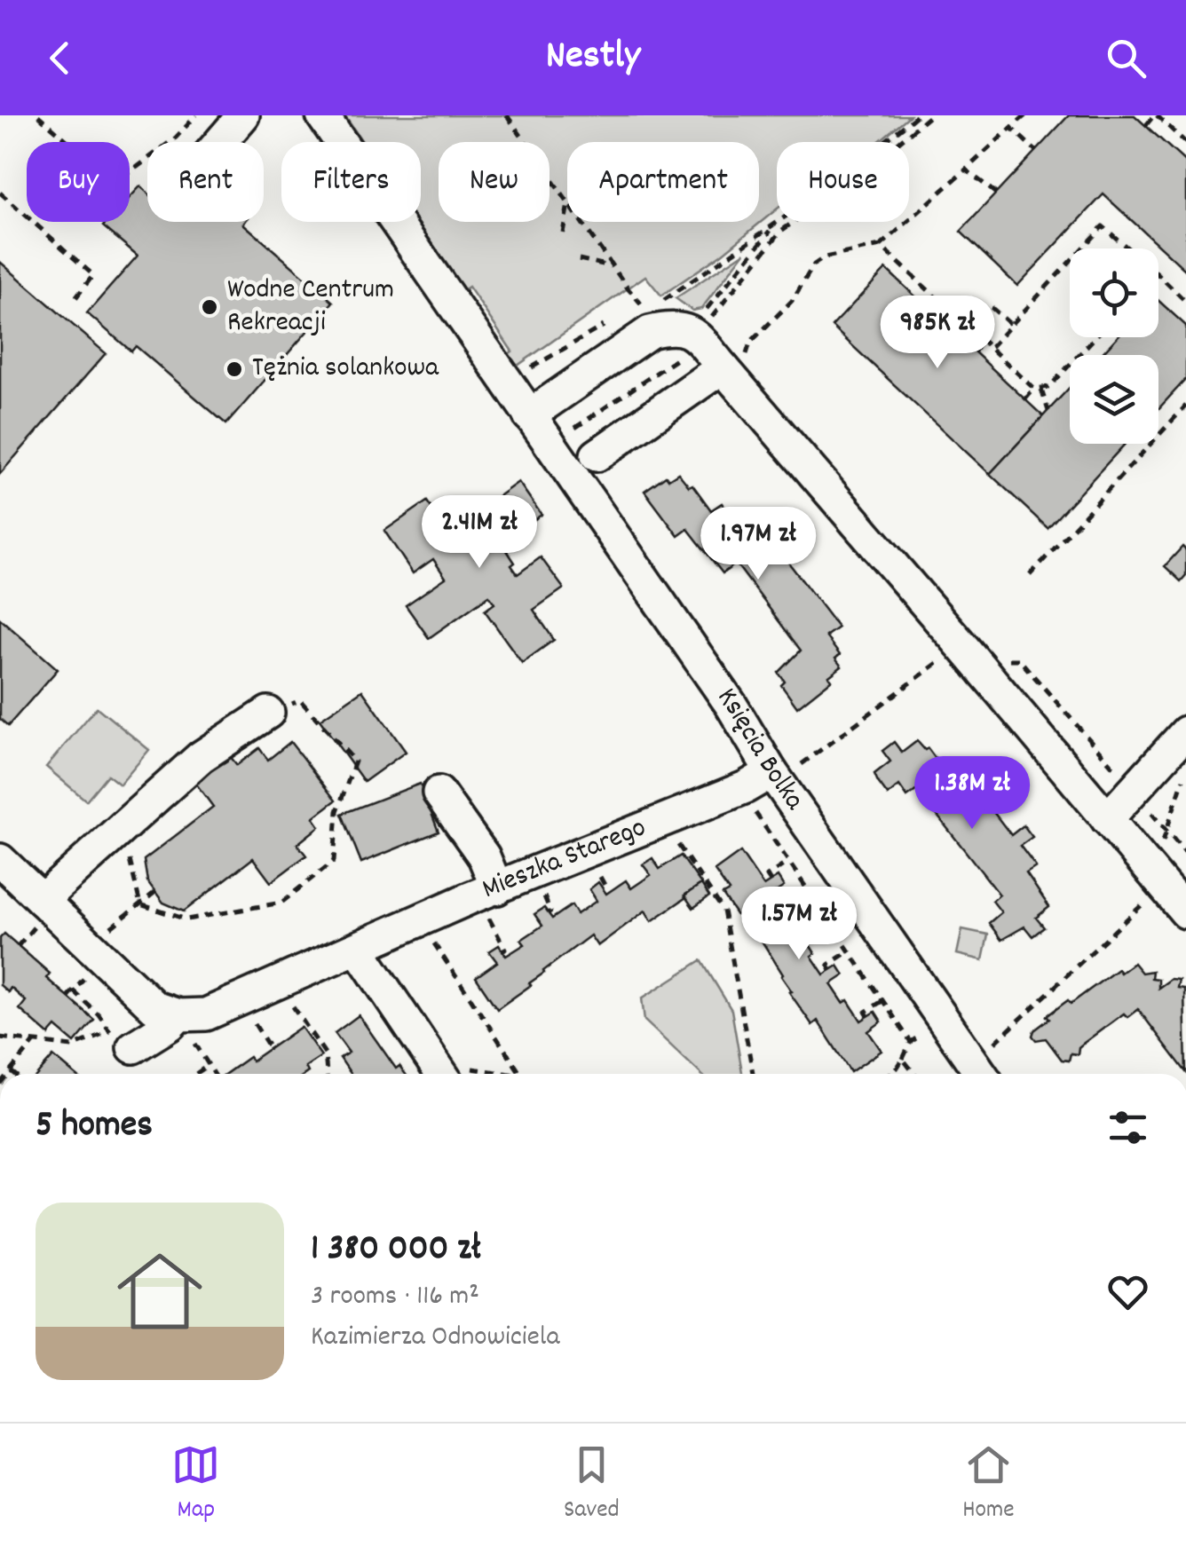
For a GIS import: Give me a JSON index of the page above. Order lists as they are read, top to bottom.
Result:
{
  "streets": {
    "street": ["Księcia Bolka", "Mieszka Starego"]
  },
  "crossings": [
    ["Księcia Bolka", "Mieszka Starego"]
  ],
  "places": ["Wodne Centrum Rekreacji", "Tężnia solankowa"],
  "page": {
    "header": "Nestly",
    "chip": [
      "Buy",
      "Rent",
      "Filters",
      "New",
      "Apartment",
      "House"
    ],
    "price": [
      "985K zł",
      "2.41M zł",
      "1.97M zł",
      "1.38M zł",
      "1.57M zł"
    ],
    "heading": "5 homes",
    "list": [
      {
        "name": "1 380 000 zł",
        "note": "3 rooms · 116 m² · Kazimierza Odnowiciela"
      }
    ],
    "tabs": ["Map", "Saved", "Home"]
  }
}
